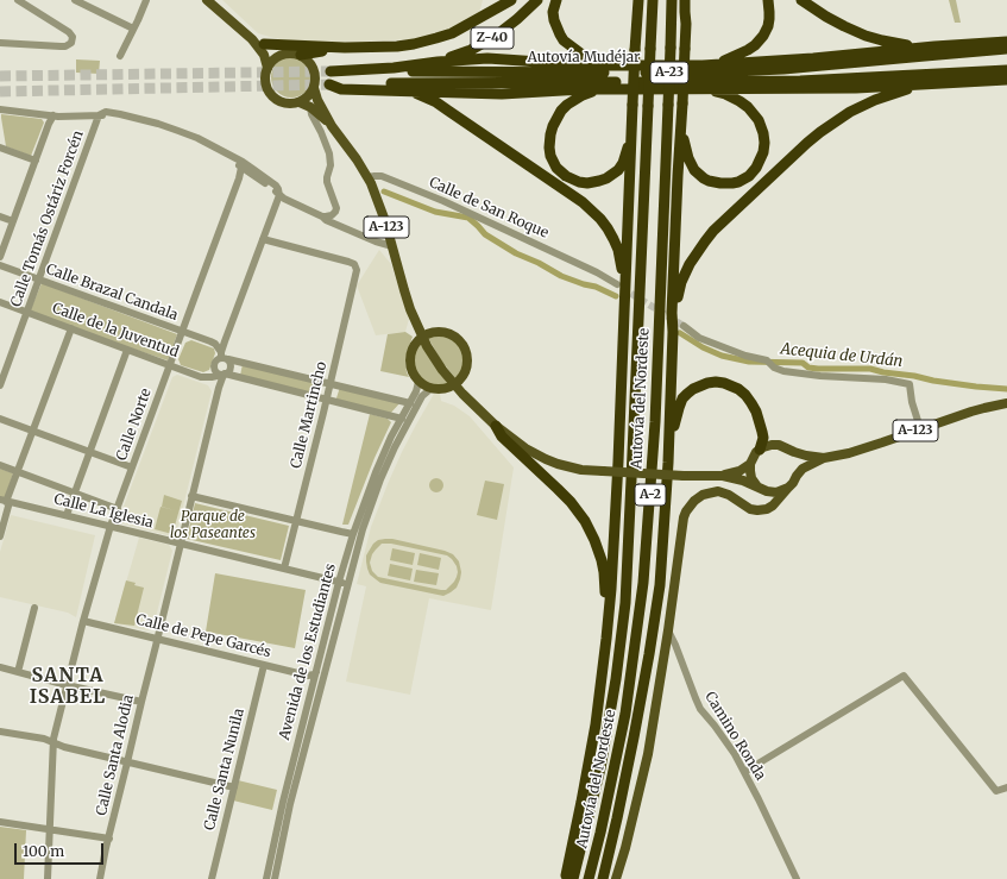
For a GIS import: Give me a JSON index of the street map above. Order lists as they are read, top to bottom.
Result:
{
  "streets": {
    "highway": [
      "Z-40",
      "Autovía Mudéjar",
      "A-23",
      "Autovía del Nordeste",
      "A-2"
    ],
    "main road": ["A-123"],
    "street": [
      "Calle de San Roque",
      "Calle Tomás Ostáriz Forcén",
      "Calle Brazal Candala",
      "Calle de la Juventud",
      "Calle Martincho",
      "Calle Norte",
      "Calle La Iglesia",
      "Calle de Pepe Garcés",
      "Avenida de los Estudiantes",
      "Camino Ronda",
      "Calle Santa Alodia",
      "Calle Santa Nunila"
    ]
  },
  "crossings": [
    ["Z-40", "Autovía Mudéjar"],
    ["Calle de San Roque", "A-123"],
    ["Calle Tomás Ostáriz Forcén", "Calle Brazal Candala"],
    ["Calle Tomás Ostáriz Forcén", "Calle de la Juventud"],
    ["Calle Brazal Candala", "Calle Norte"],
    ["Calle de la Juventud", "Calle Martincho"],
    ["Calle de la Juventud", "Calle Norte"],
    ["Calle de la Juventud", "Avenida de los Estudiantes"],
    ["Calle de la Juventud", "Calle Santa Alodia"],
    ["Calle Martincho", "Calle La Iglesia"],
    ["Calle Norte", "Calle La Iglesia"],
    ["Calle Norte", "Calle de Pepe Garcés"],
    ["Calle La Iglesia", "Avenida de los Estudiantes"],
    ["Calle La Iglesia", "Calle Santa Alodia"],
    ["Calle de Pepe Garcés", "Avenida de los Estudiantes"],
    ["Calle de Pepe Garcés", "Calle Santa Alodia"],
    ["Calle de Pepe Garcés", "Calle Santa Nunila"]
  ],
  "districts": ["SANTA ISABEL"],
  "water": ["Acequia de Urdán"],
  "parks": ["Parque de los Paseantes"],
  "scale_bar": "100 m"
}
